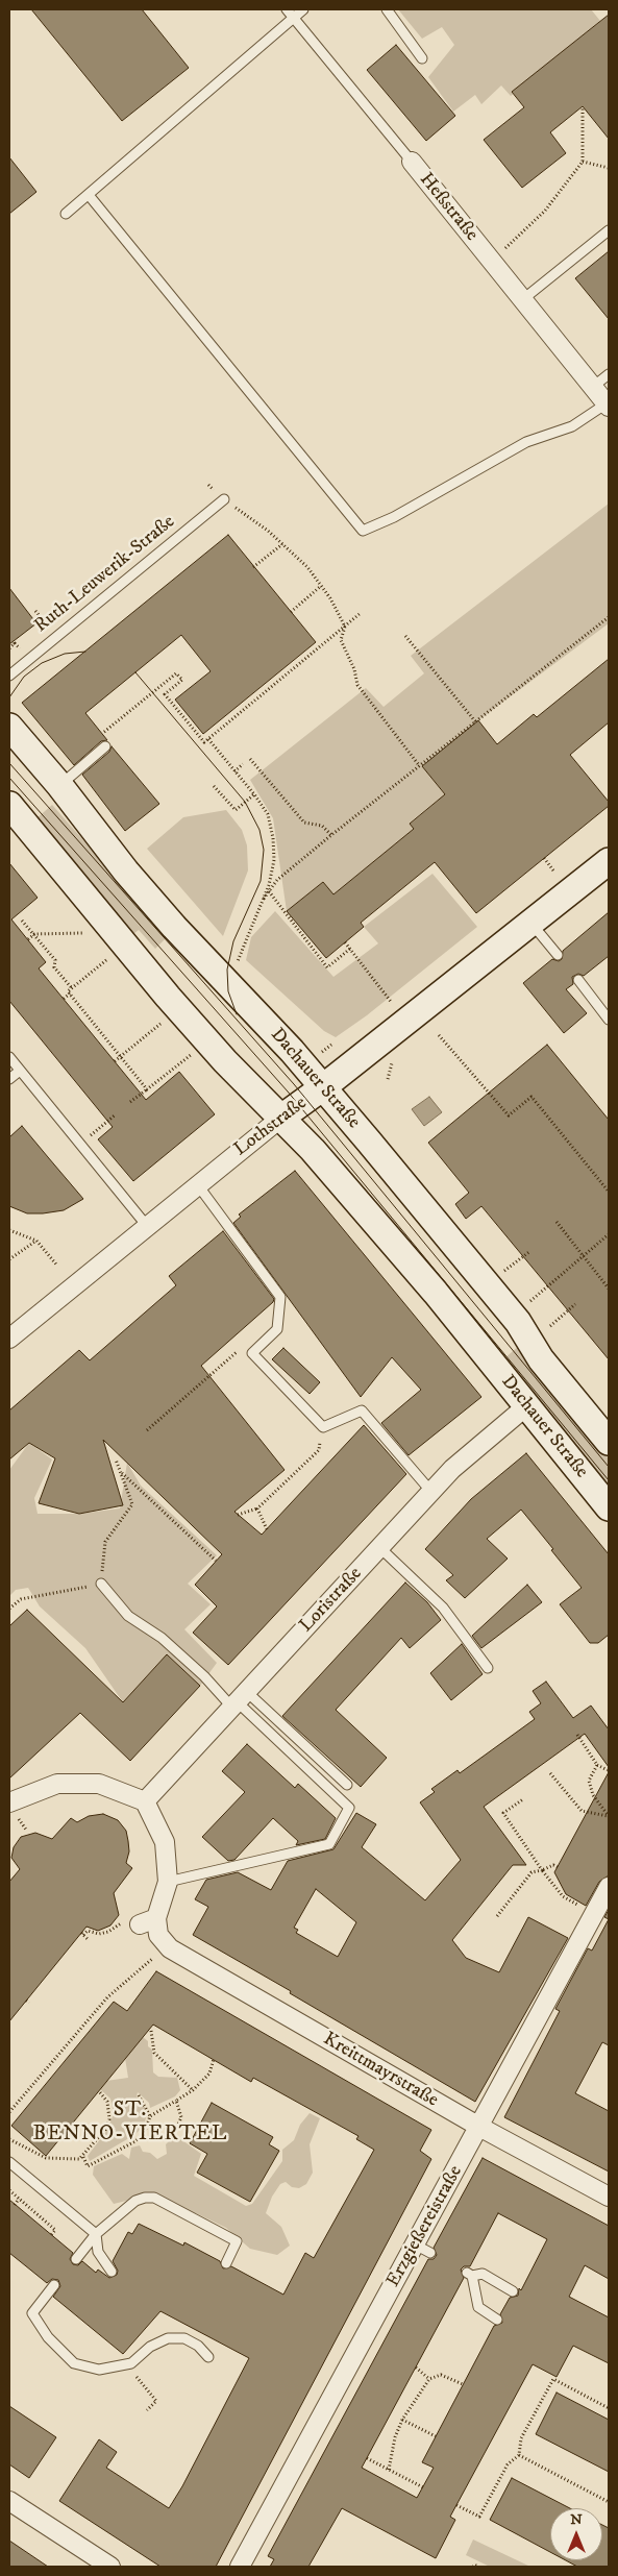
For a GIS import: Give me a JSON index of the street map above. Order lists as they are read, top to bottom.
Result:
{
  "streets": {
    "main road": ["Dachauer Straße", "Lothstraße"],
    "street": [
      "Heßstraße",
      "Loristraße",
      "Kreittmayrstraße",
      "Erzgießereistraße"
    ],
    "lane": ["Ruth-Leuwerik-Straße"]
  },
  "crossings": [
    ["Dachauer Straße", "Lothstraße"],
    ["Dachauer Straße", "Loristraße"],
    ["Kreittmayrstraße", "Erzgießereistraße"]
  ],
  "districts": ["ST. BENNO-VIERTEL"],
  "north": "top"
}
